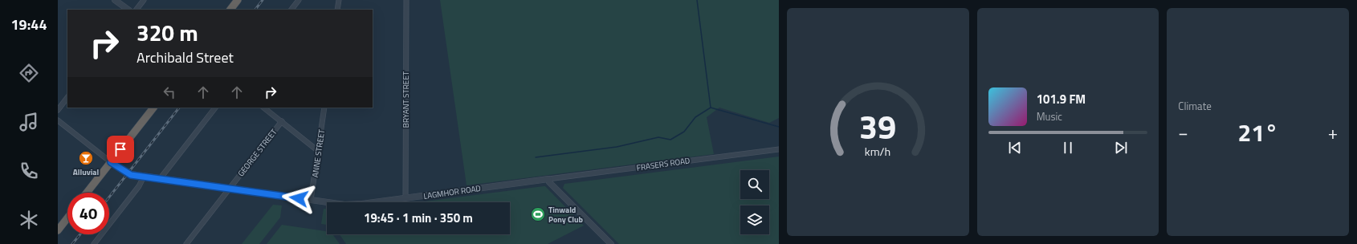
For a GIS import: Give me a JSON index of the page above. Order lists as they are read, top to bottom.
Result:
{
  "streets": {
    "street": [
      "BRYANT STREET",
      "GEORGE STREET",
      "ANNE STREET",
      "FRASERS ROAD",
      "LAGMHOR ROAD"
    ]
  },
  "crossings": [
    ["BRYANT STREET", "LAGMHOR ROAD"],
    ["GEORGE STREET", "LAGMHOR ROAD"],
    ["ANNE STREET", "LAGMHOR ROAD"],
    ["FRASERS ROAD", "LAGMHOR ROAD"]
  ],
  "places": {
    "bar": ["Alluvial"],
    "sports": ["Tinwald Pony Club"]
  },
  "page": {
    "tabs": "19:44",
    "tile": "Climate",
    "turn": ["320 m", "Archibald Street"],
    "song": ["101.9 FM", "Music"],
    "heat": ["−", "21°", "+"],
    "limit": "40",
    "trip": "19:45 · 1 min · 350 m",
    "gauge": ["39", "km/h"]
  }
}
